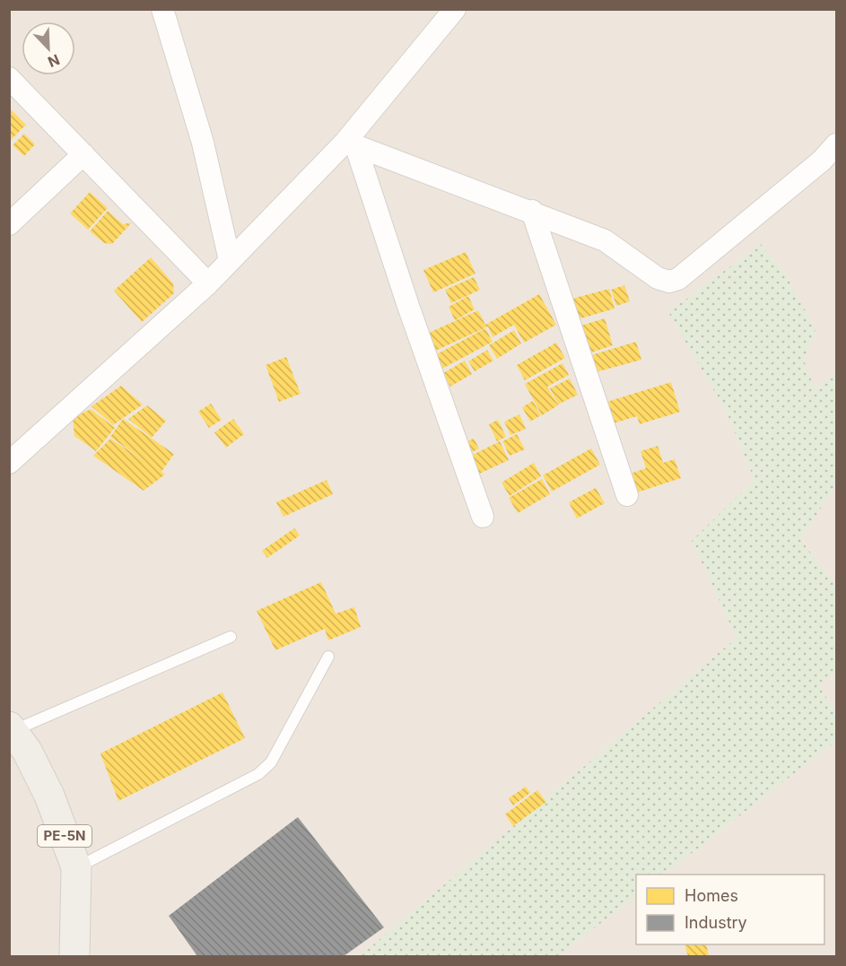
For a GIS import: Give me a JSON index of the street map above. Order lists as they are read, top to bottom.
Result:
{
  "streets": {
    "main road": ["PE-5N"]
  },
  "legend": ["Homes", "Industry"],
  "north": "bottom right"
}
